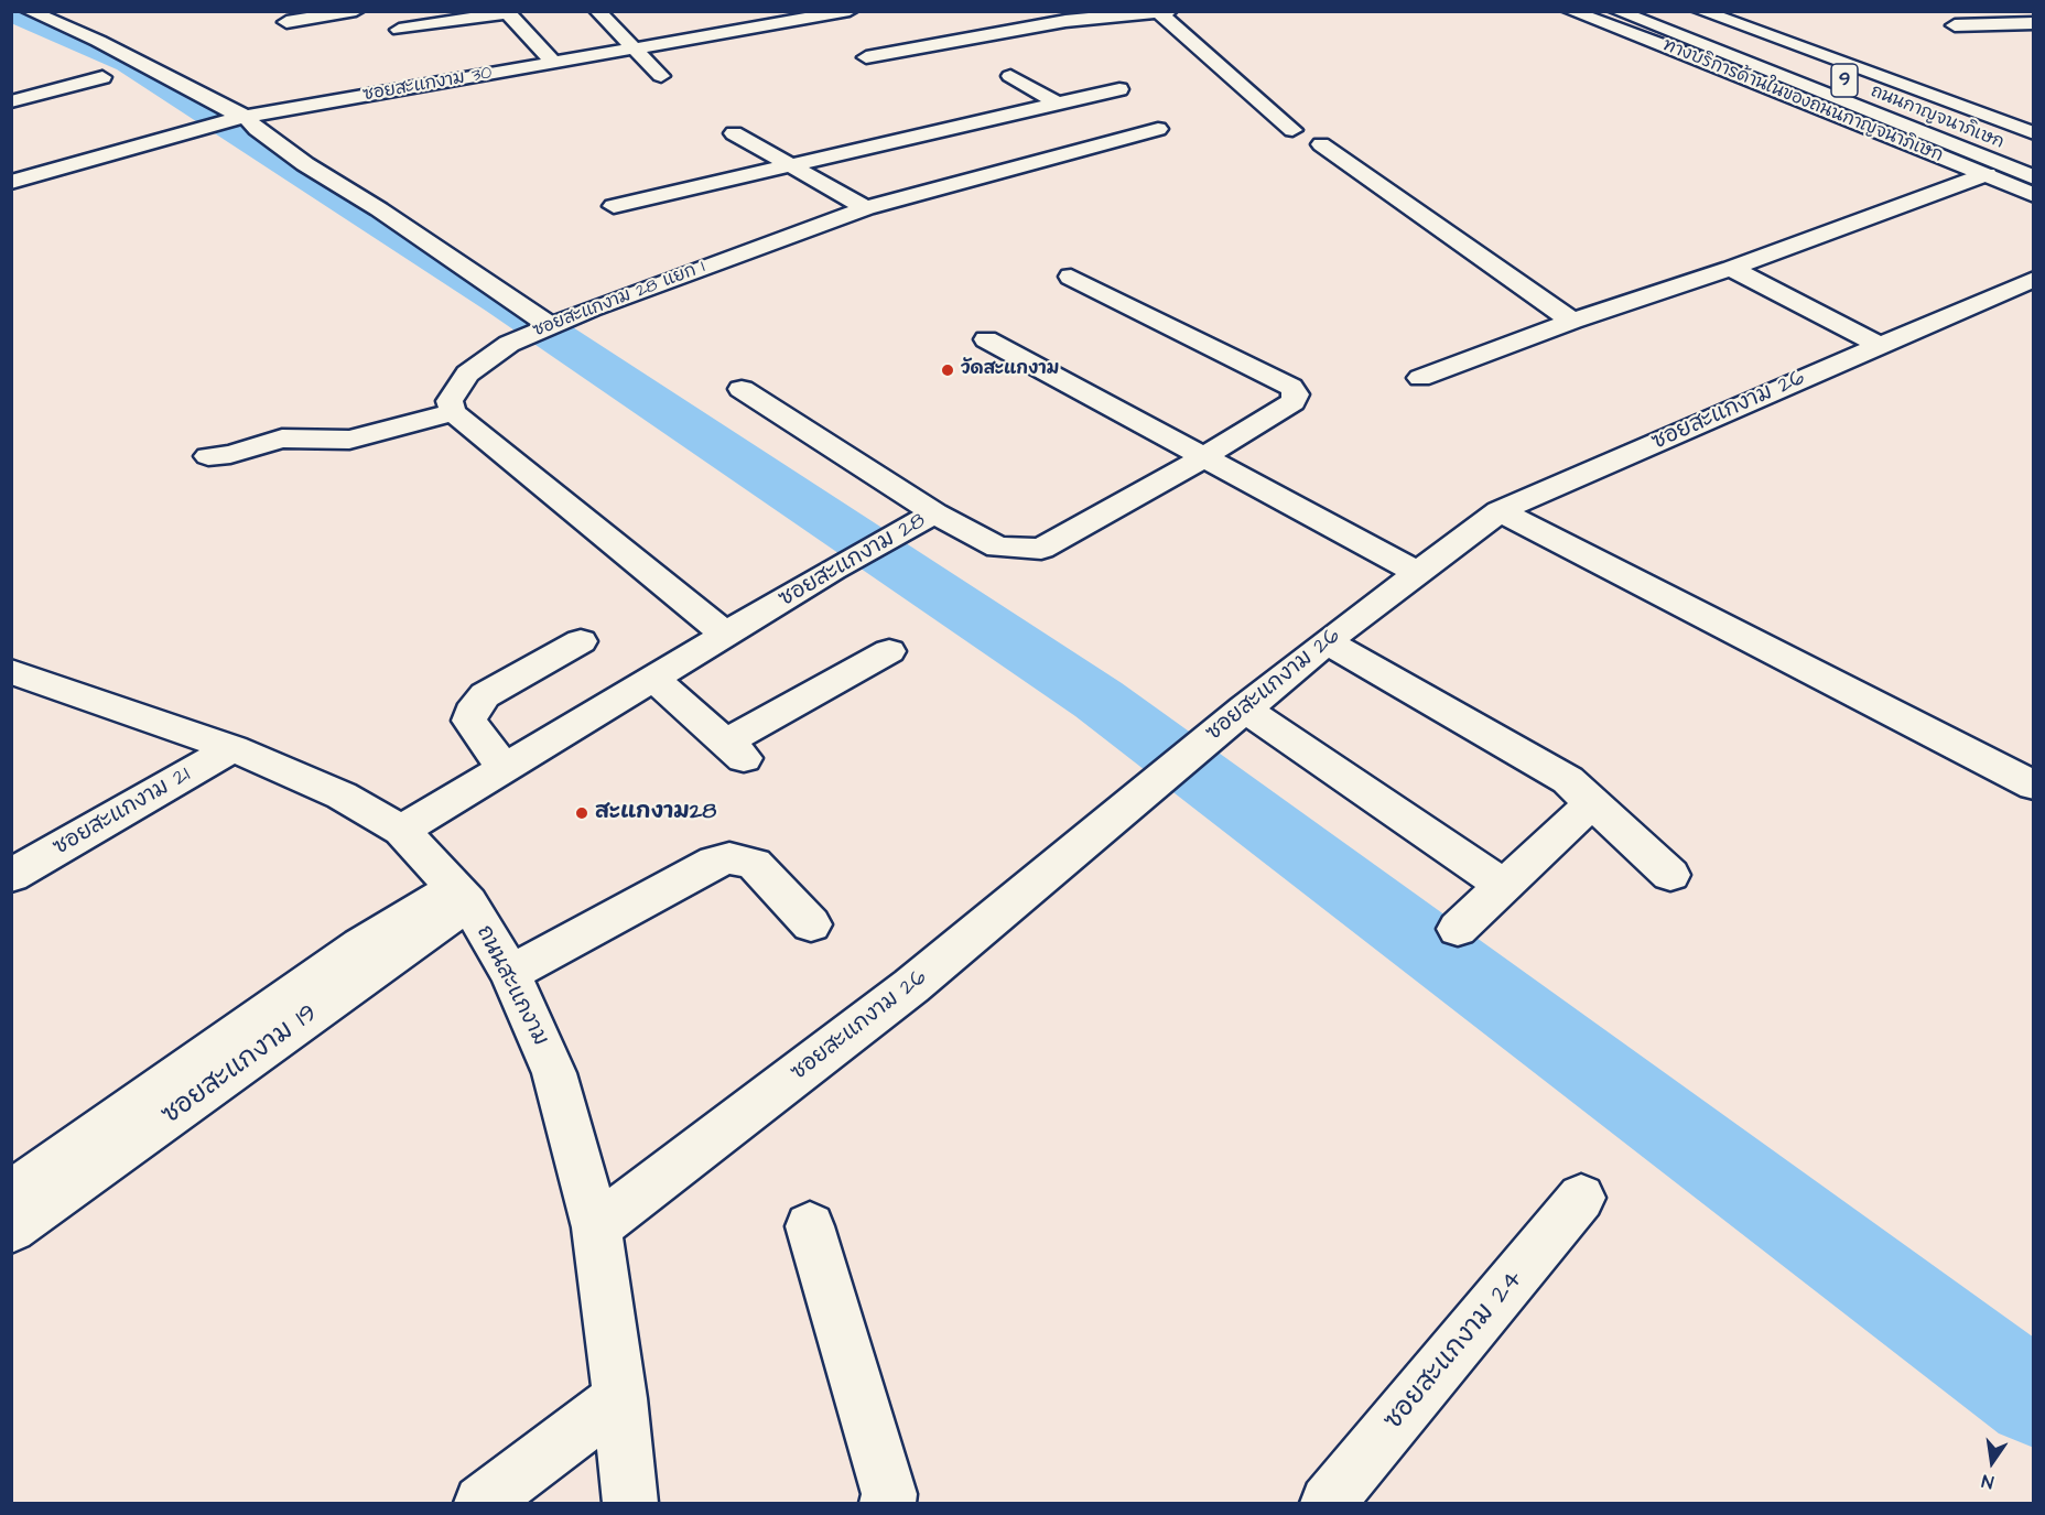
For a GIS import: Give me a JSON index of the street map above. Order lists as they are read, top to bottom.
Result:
{
  "streets": {
    "main road": [
      "9",
      "ซอยสะแกงาม 30",
      "ทางบริการด้านในของถนนกาญจนาภิเษก",
      "ถนนกาญจนาภิเษก",
      "ซอยสะแกงาม 28 แยก 1",
      "ซอยสะแกงาม 26",
      "ซอยสะแกงาม 28",
      "ซอยสะแกงาม 21",
      "ถนนสะแกงาม",
      "ซอยสะแกงาม 19",
      "ซอยสะแกงาม 24"
    ]
  },
  "crossings": [
    ["ซอยสะแกงาม 26", "ถนนสะแกงาม"],
    ["ซอยสะแกงาม 28", "ถนนสะแกงาม"],
    ["ซอยสะแกงาม 21", "ถนนสะแกงาม"],
    ["ถนนสะแกงาม", "ซอยสะแกงาม 19"]
  ],
  "places": ["วัดสะแกงาม", "สะแกงาม28"],
  "north": "bottom"
}
